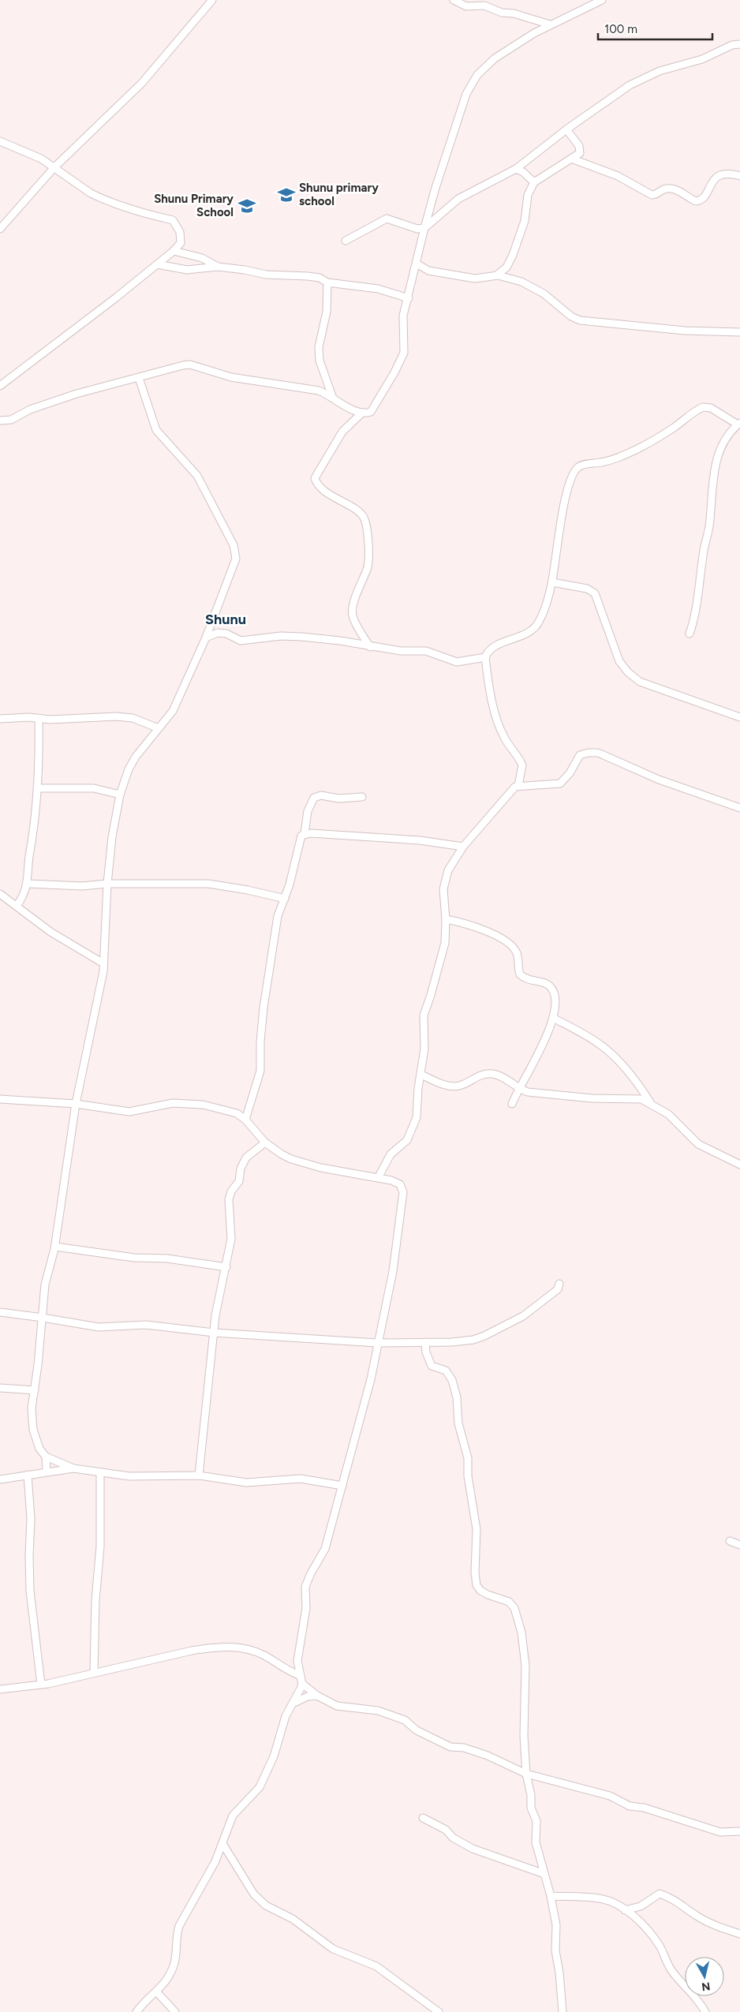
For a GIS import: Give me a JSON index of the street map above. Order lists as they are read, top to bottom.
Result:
{
  "districts": ["Shunu"],
  "places": {
    "school or university": ["Shunu primary school", "Shunu Primary School"]
  },
  "scale_bar": "100 m",
  "north": "bottom"
}
